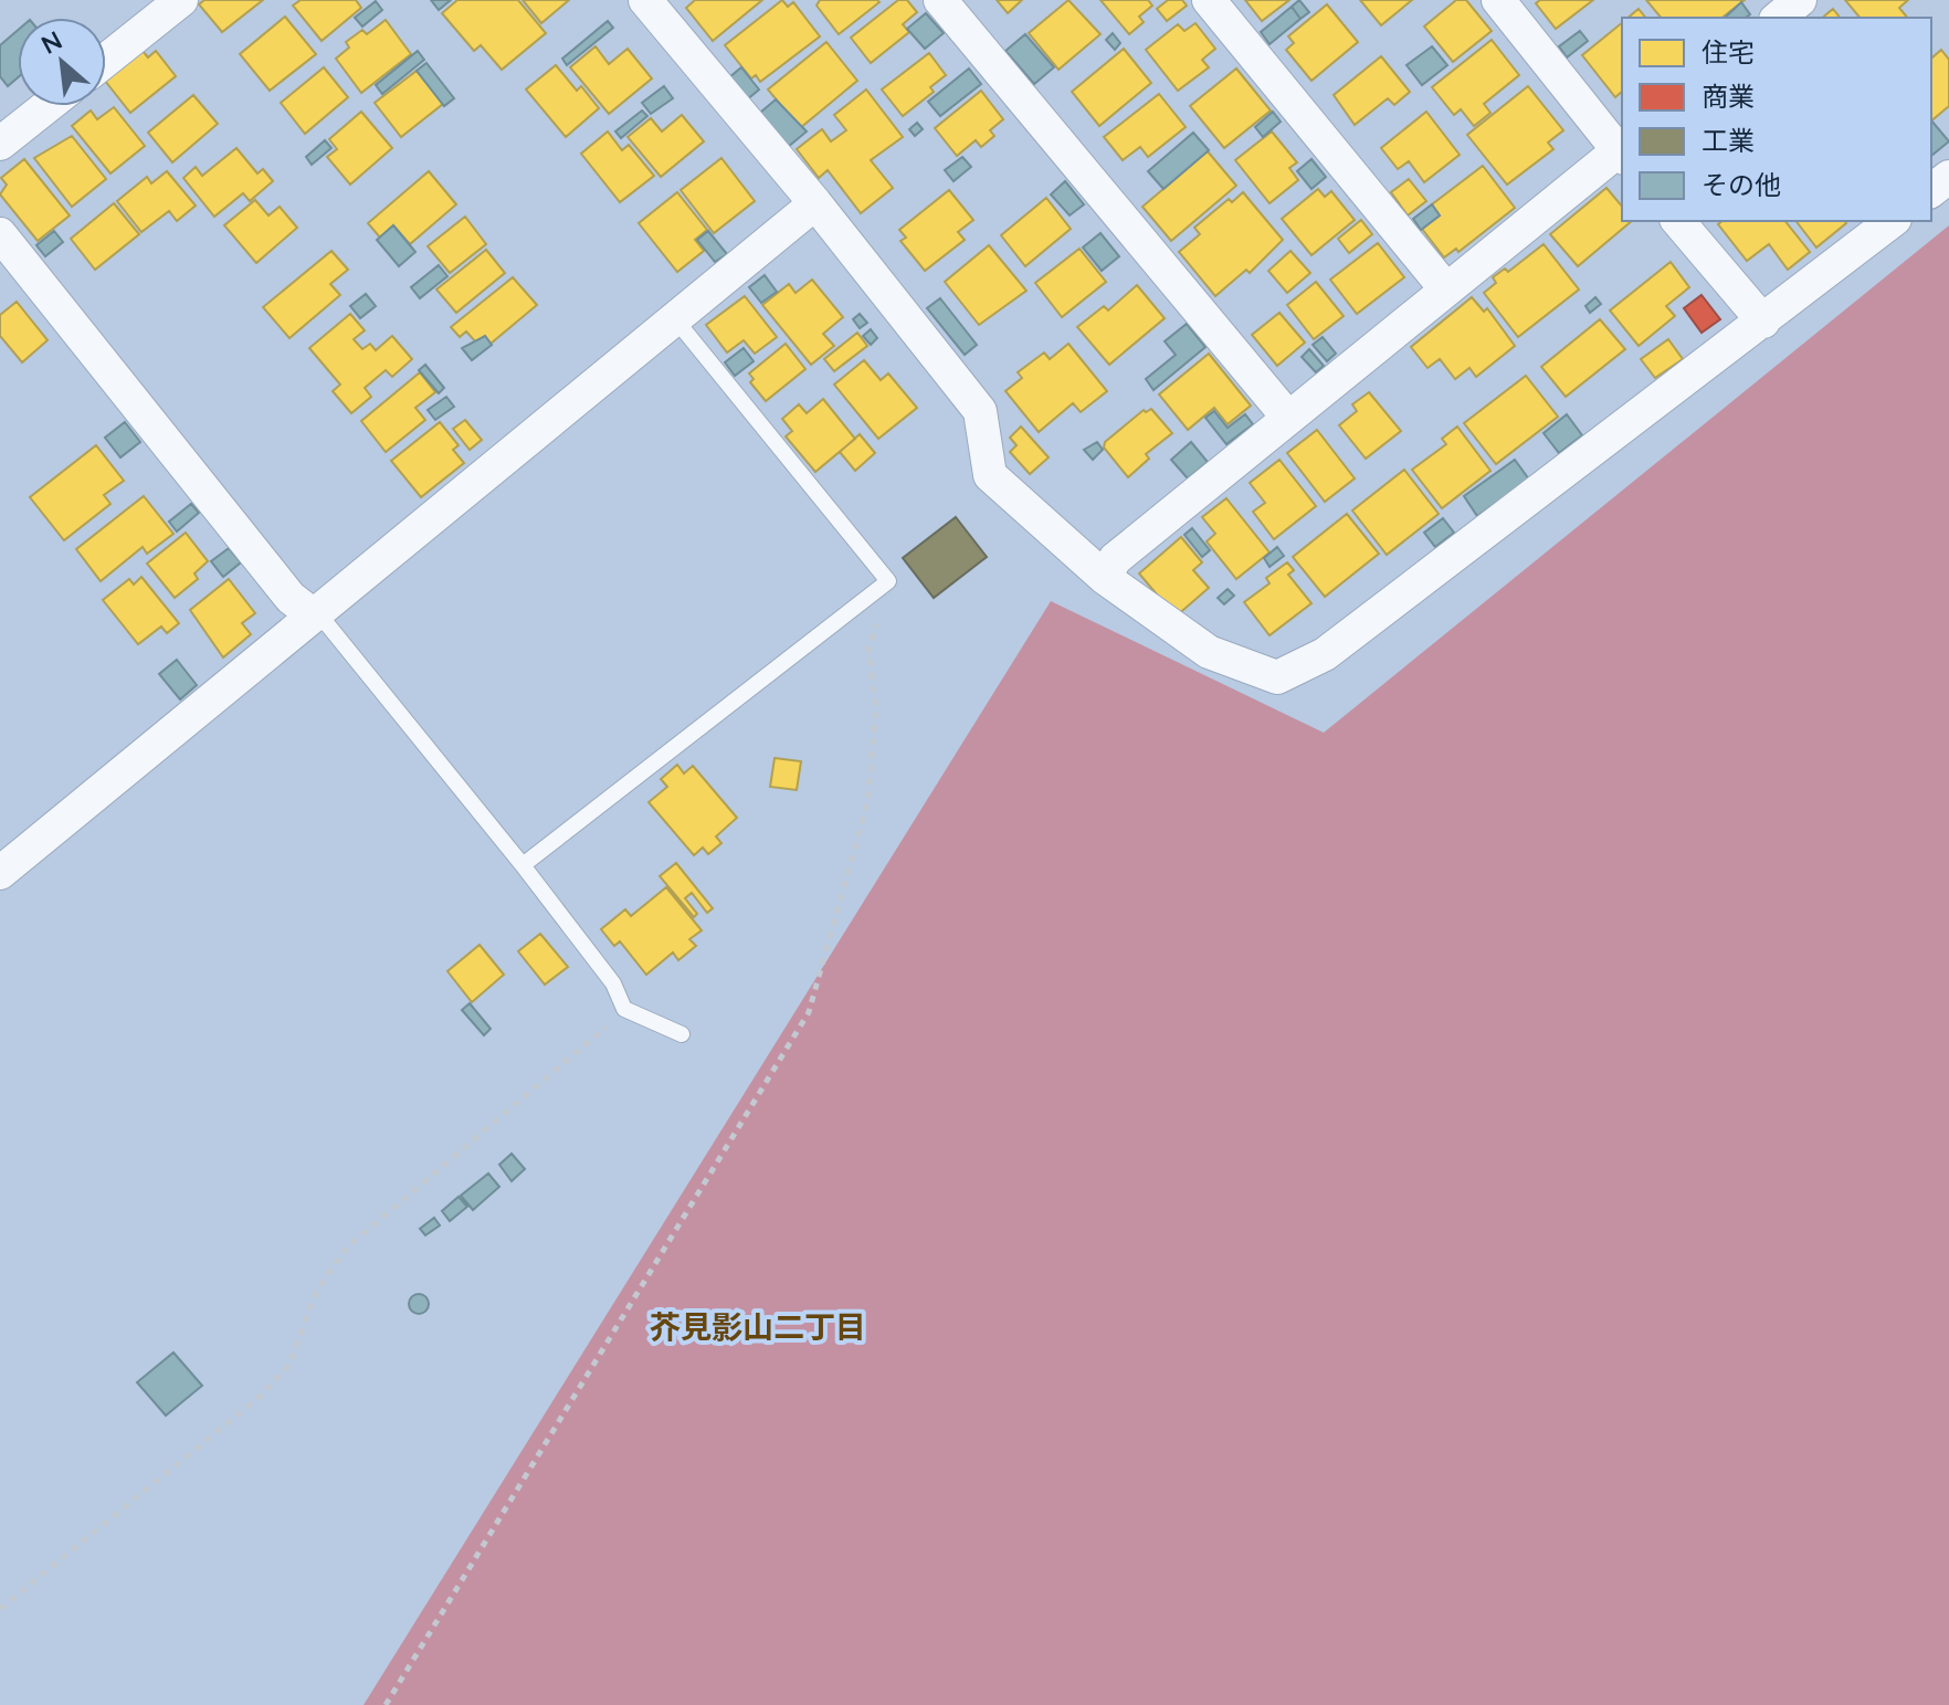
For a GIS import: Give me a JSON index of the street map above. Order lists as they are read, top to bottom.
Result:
{
  "districts": ["芥見影山二丁目"],
  "legend": [
    "住宅",
    "商業",
    "工業",
    "その他"
  ],
  "north": "top left"
}
